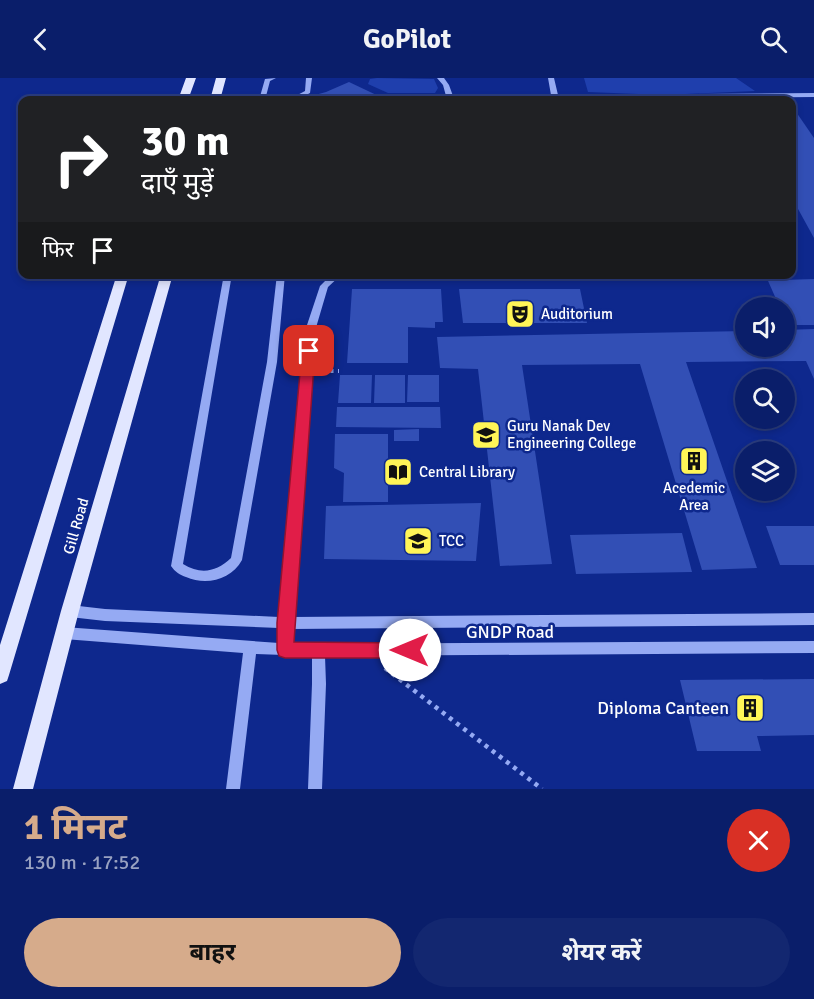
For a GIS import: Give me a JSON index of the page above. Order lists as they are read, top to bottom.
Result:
{
  "streets": {
    "main road": ["Gill Road"],
    "lane": ["GNDP Road"]
  },
  "crossings": [
    ["Gill Road", "GNDP Road"]
  ],
  "places": {
    "theatre": ["Auditorium"],
    "school or university": ["Guru Nanak Dev Engineering College", "TCC"],
    "building": ["Acedemic Area", "Diploma Canteen"],
    "library": ["Central Library"]
  },
  "page": {
    "header": "GoPilot",
    "turn": ["30 m", "दाएँ मुड़ें"],
    "then": "फिर",
    "heading": ["1 मिनट", "130 m · 17:52"],
    "buttons": ["बाहर", "शेयर करें"]
  }
}
